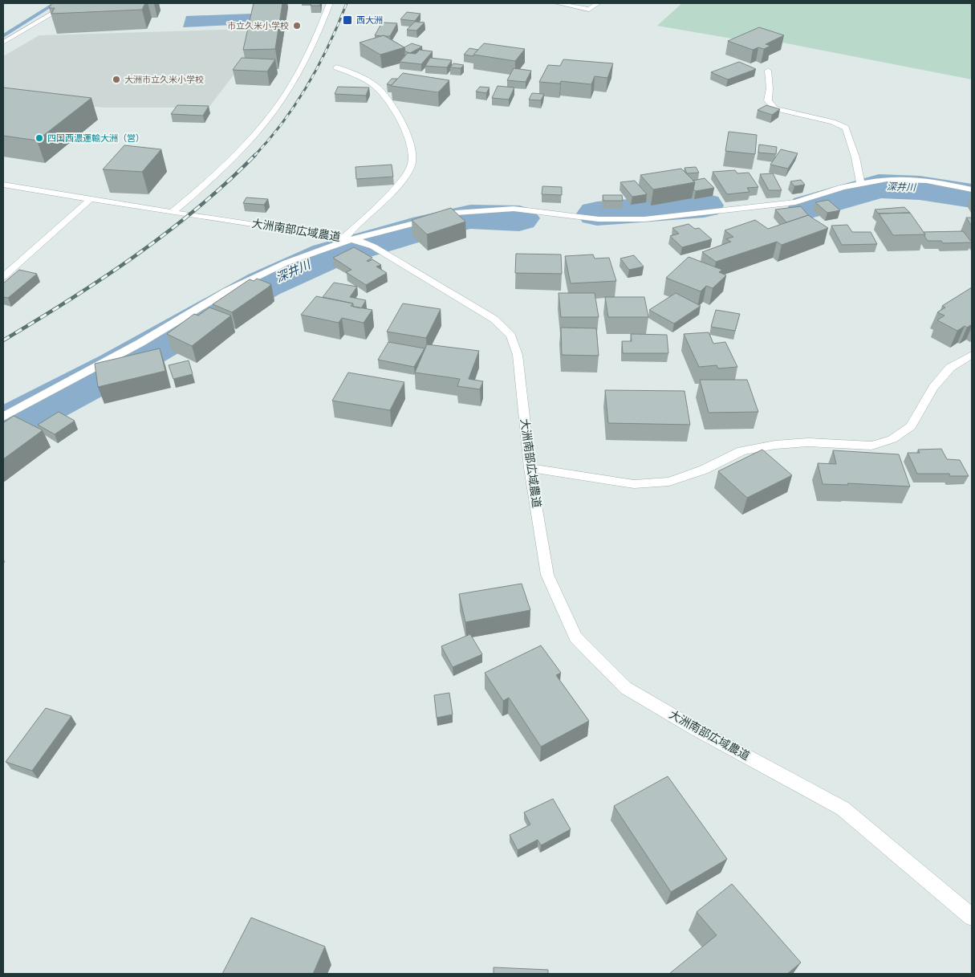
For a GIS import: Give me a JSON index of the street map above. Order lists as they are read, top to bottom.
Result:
{
  "streets": {
    "street": ["大洲南部広域農道"]
  },
  "water": ["深井川"],
  "places": {
    "transit": ["西大洲"],
    "other": ["市立久米小学校", "大洲市立久米小学校", "四国西濃運輸大洲（営）"]
  }
}
